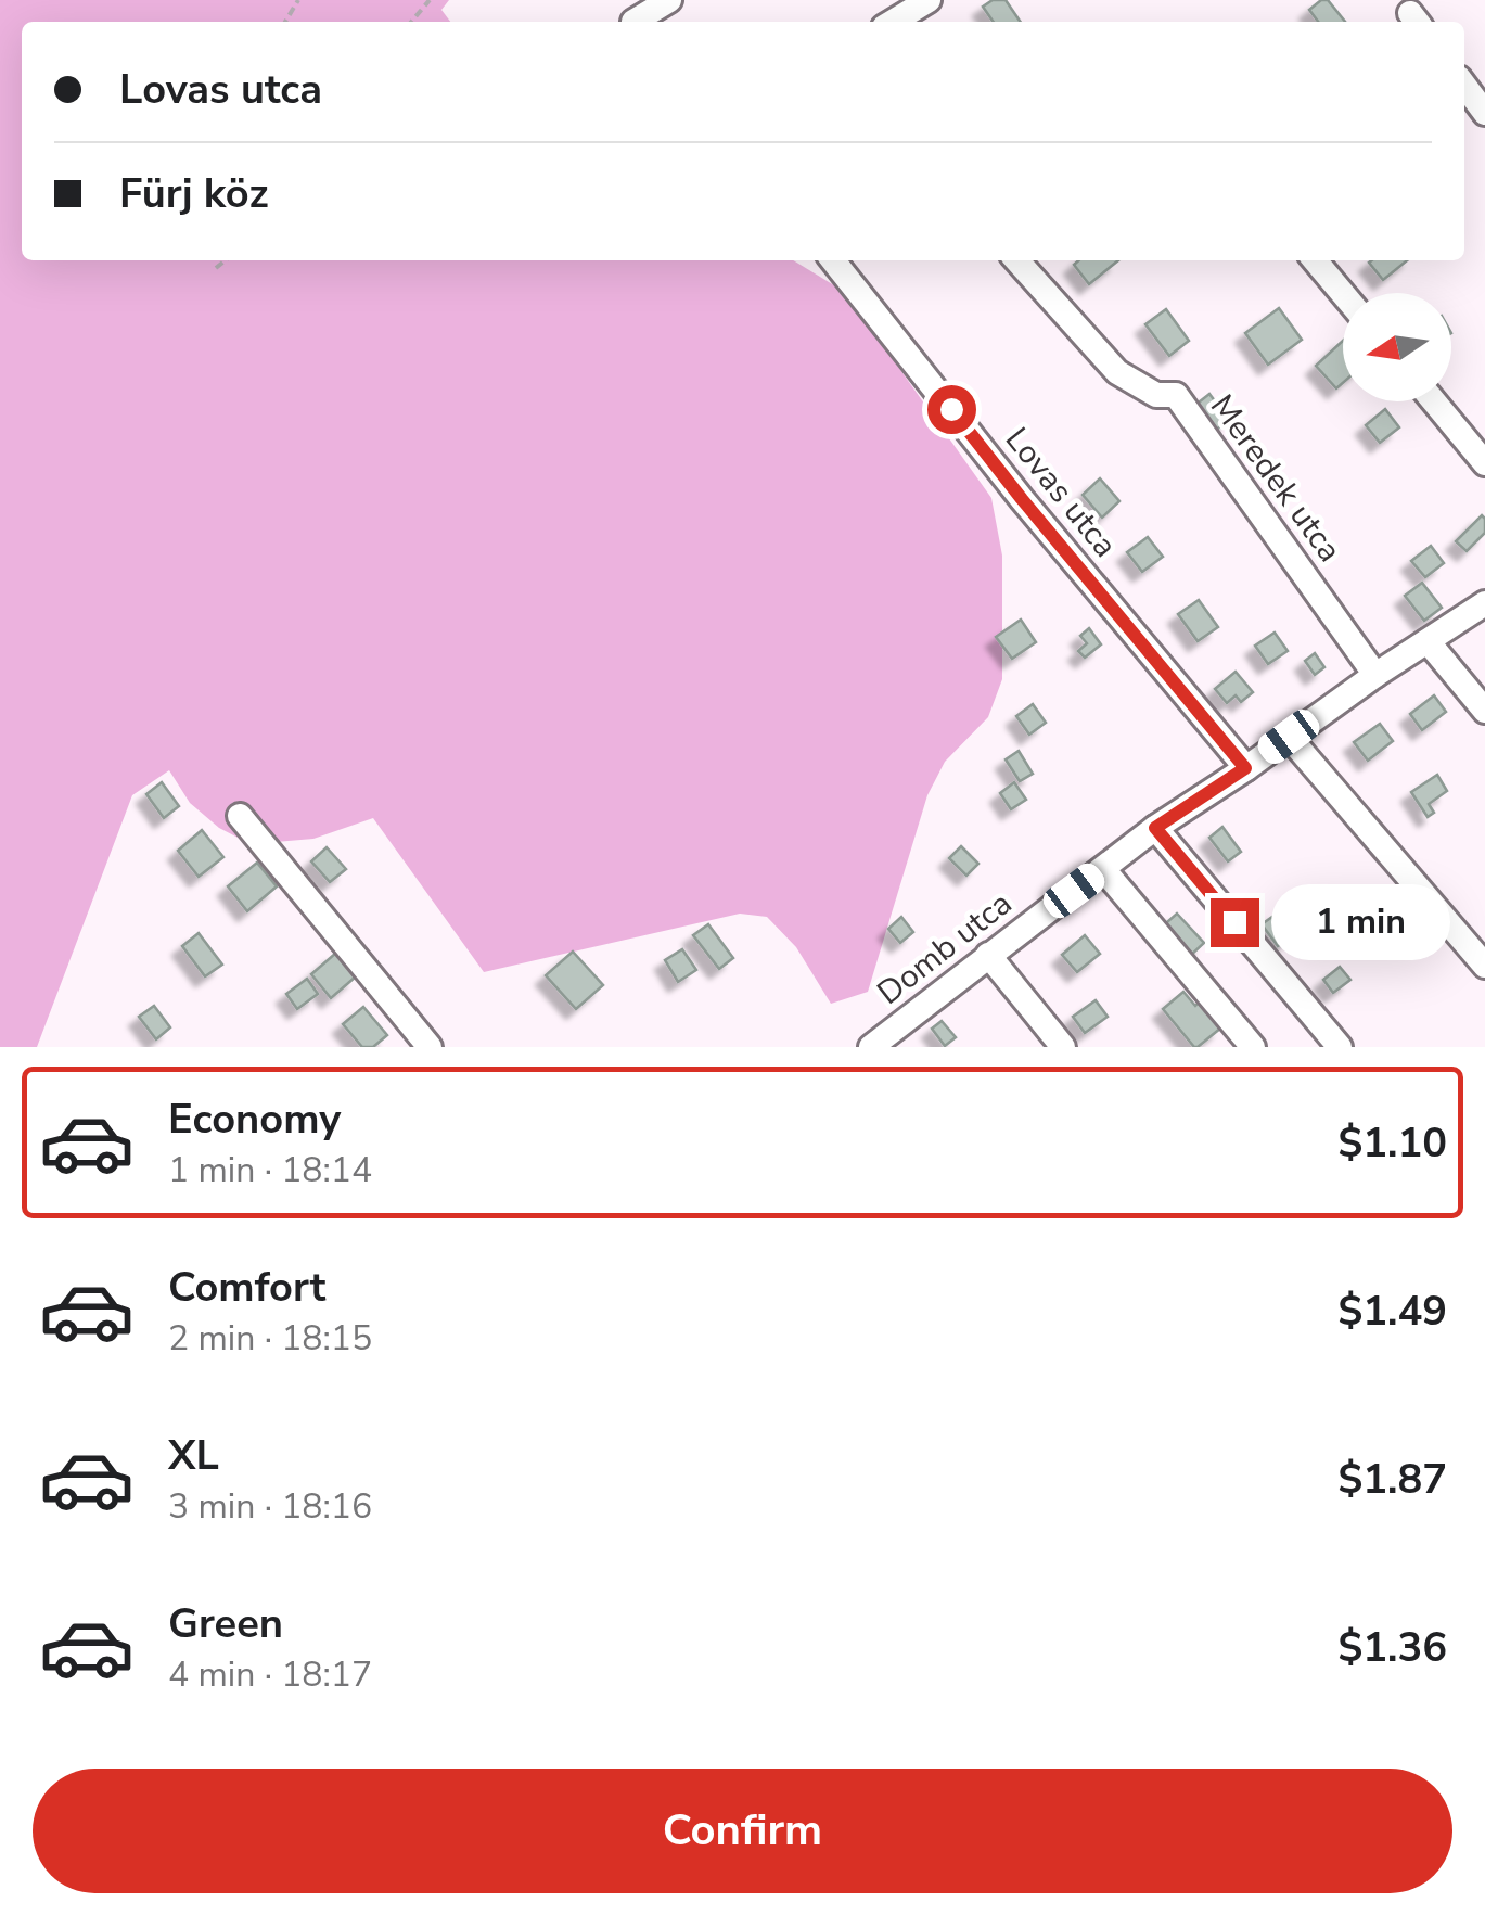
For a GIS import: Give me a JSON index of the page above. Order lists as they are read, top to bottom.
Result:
{
  "streets": {
    "street": ["Meredek utca", "Lovas utca", "Domb utca"]
  },
  "crossings": [
    ["Meredek utca", "Domb utca"],
    ["Lovas utca", "Domb utca"]
  ],
  "north": "left",
  "page": {
    "banner": ["Lovas utca", "Fürj köz"],
    "bubble": "1 min",
    "list": [
      {
        "name": "Economy",
        "note": "1 min · 18:14",
        "value": "$1.10"
      },
      {
        "name": "Comfort",
        "note": "2 min · 18:15",
        "value": "$1.49"
      },
      {
        "name": "XL",
        "note": "3 min · 18:16",
        "value": "$1.87"
      },
      {
        "name": "Green",
        "note": "4 min · 18:17",
        "value": "$1.36"
      }
    ],
    "buttons": "Confirm"
  }
}
